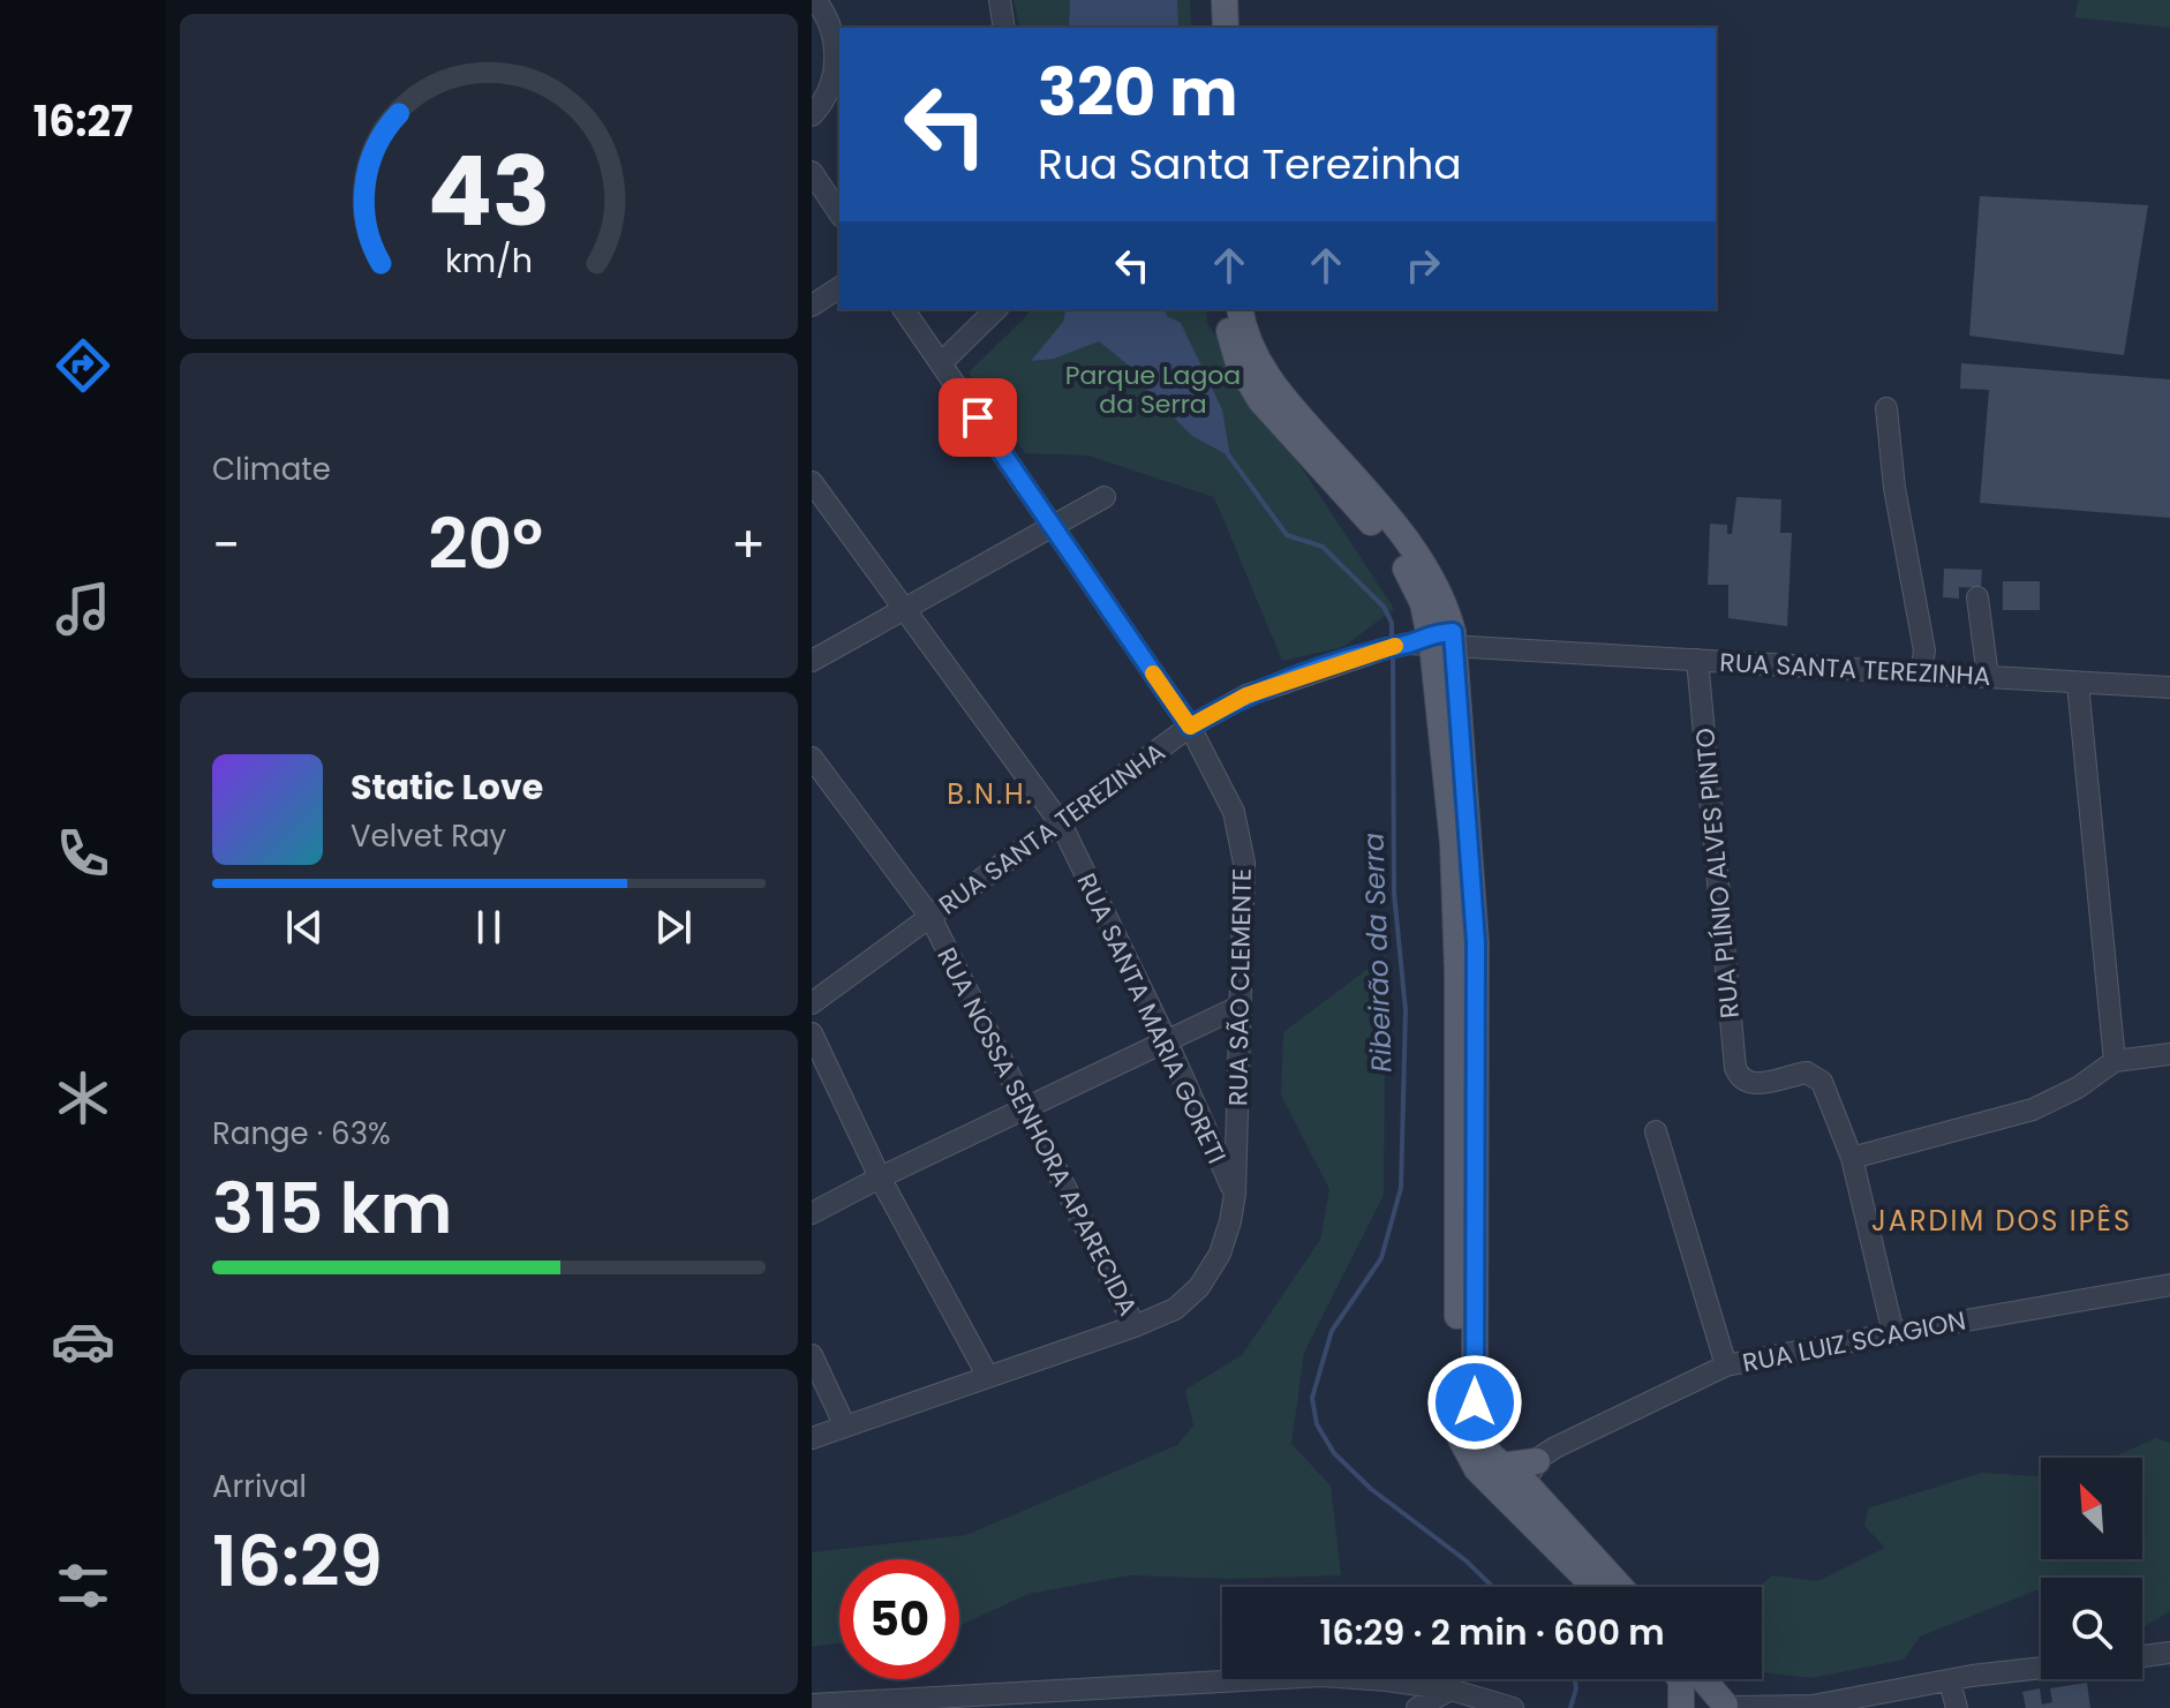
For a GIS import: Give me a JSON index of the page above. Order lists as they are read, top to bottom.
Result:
{
  "streets": {
    "street": [
      "RUA SANTA TEREZINHA",
      "RUA PLÍNIO ALVES PINTO",
      "RUA SÃO CLEMENTE",
      "RUA SANTA MARIA GORETI",
      "RUA NOSSA SENHORA APARECIDA",
      "RUA LUIZ SCAGION"
    ]
  },
  "crossings": [
    ["RUA SANTA TEREZINHA", "RUA PLÍNIO ALVES PINTO"],
    ["RUA SANTA TEREZINHA", "RUA SÃO CLEMENTE"],
    ["RUA SANTA TEREZINHA", "RUA SANTA MARIA GORETI"],
    ["RUA SANTA TEREZINHA", "RUA NOSSA SENHORA APARECIDA"],
    ["RUA SÃO CLEMENTE", "RUA SANTA MARIA GORETI"],
    ["RUA SÃO CLEMENTE", "RUA NOSSA SENHORA APARECIDA"]
  ],
  "districts": ["B.N.H.", "JARDIM DOS IPÊS"],
  "water": ["Ribeirão da Serra"],
  "parks": ["Parque Lagoa da Serra"],
  "north": "top left",
  "page": {
    "tabs": "16:27",
    "turn": ["320 m", "Rua Santa Terezinha"],
    "tile": [
      "Climate",
      ["Range · 63%", "315 km"],
      ["Arrival", "16:29"]
    ],
    "heat": ["−", "20°", "+"],
    "song": ["Static Love", "Velvet Ray"],
    "limit": "50",
    "trip": "16:29 · 2 min · 600 m",
    "gauge": ["43", "km/h"]
  }
}
